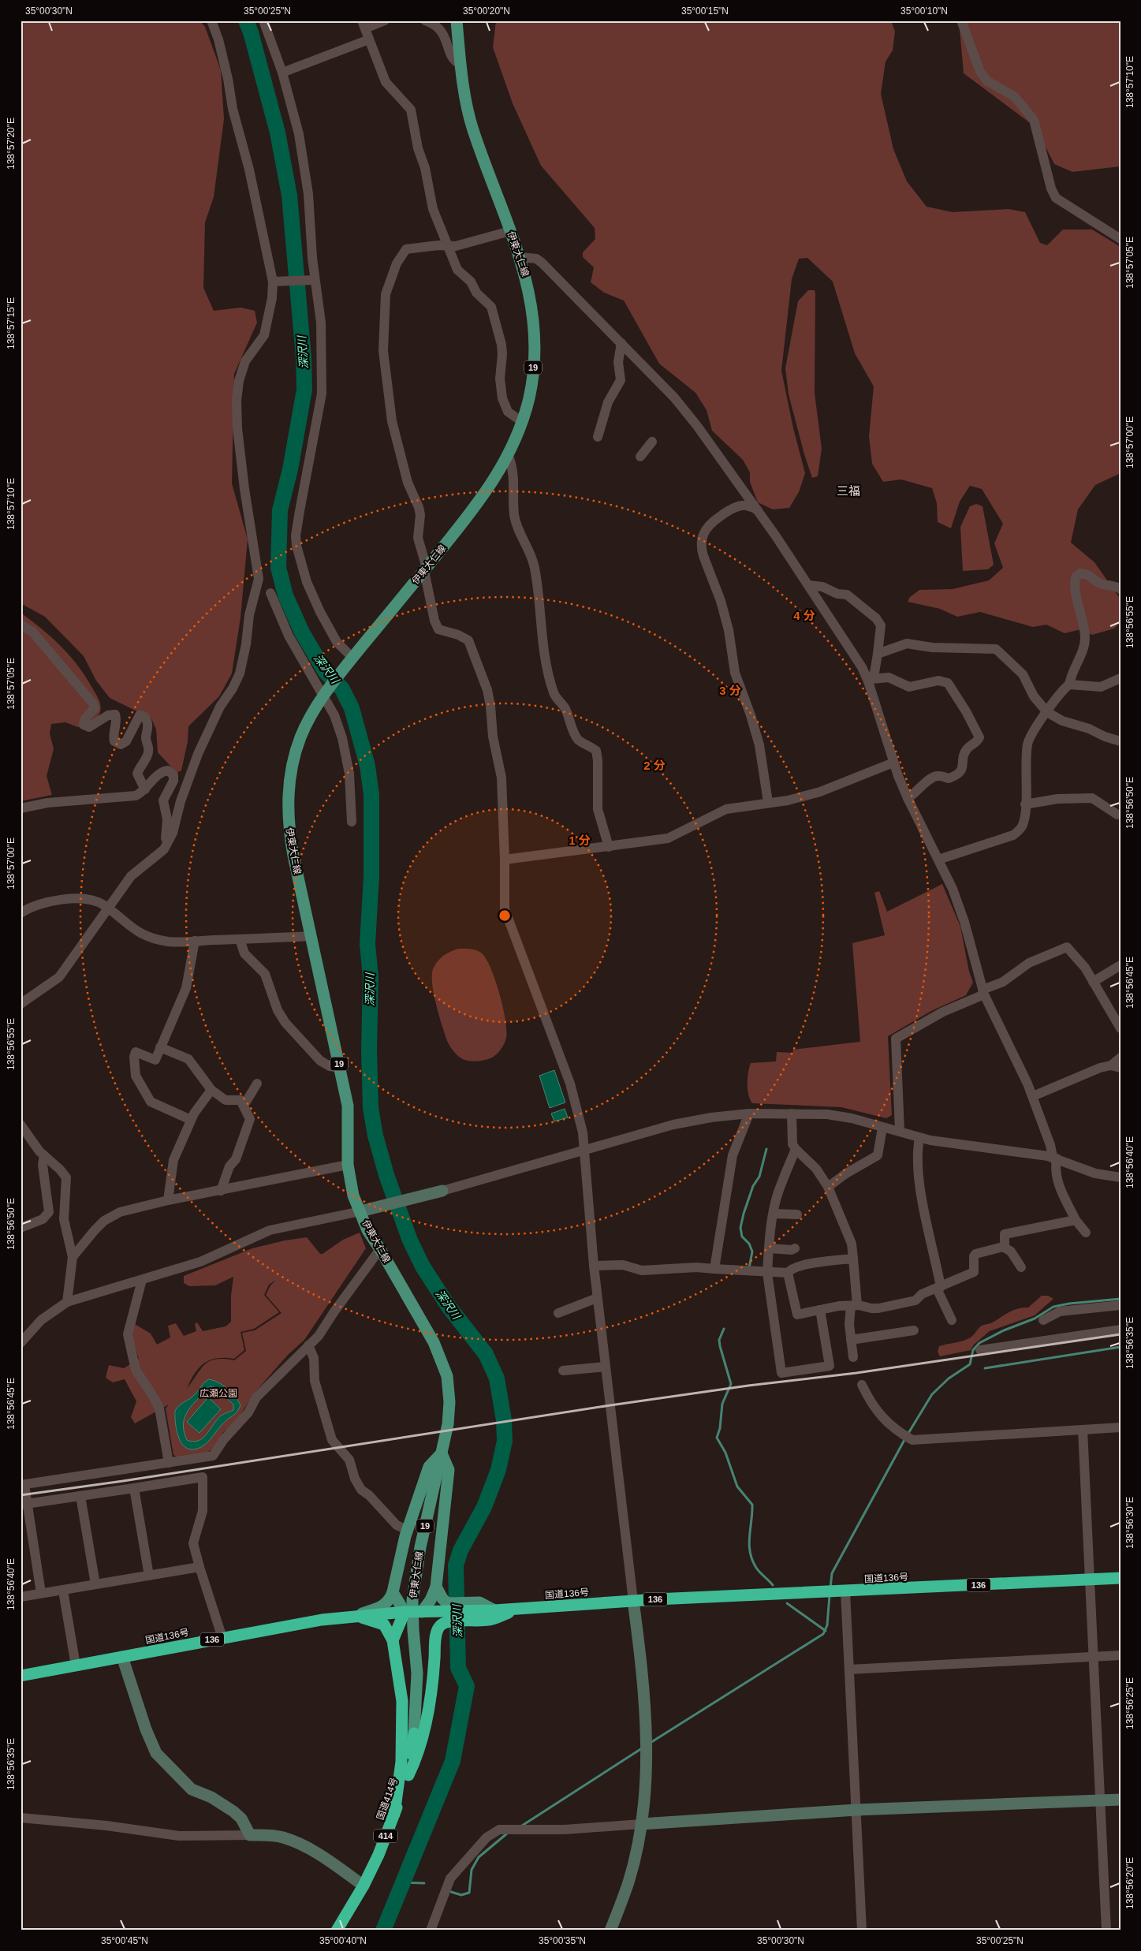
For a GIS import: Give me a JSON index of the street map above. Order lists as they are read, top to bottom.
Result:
{
  "streets": {
    "highway": [
      "国道136号",
      "136",
      "国道414号",
      "414"
    ],
    "main road": ["伊東大仁線", "19"]
  },
  "crossings": [
    ["伊東大仁線", "国道414号"],
    ["国道136号", "414"],
    ["国道414号", "414"]
  ],
  "districts": ["三福"],
  "water": ["深沢川"],
  "parks": ["広瀬公園"],
  "coordinates": [
    "35°00'30\"N",
    "35°00'25\"N",
    "35°00'20\"N",
    "35°00'15\"N",
    "35°00'10\"N",
    "138°57'10\"E",
    "138°57'20\"E",
    "138°57'05\"E",
    "138°57'15\"E",
    "138°57'00\"E",
    "138°56'55\"E",
    "138°56'50\"E",
    "138°56'45\"E",
    "138°56'40\"E",
    "138°56'35\"E",
    "138°56'30\"E",
    "138°56'25\"E",
    "138°56'20\"E",
    "35°00'45\"N",
    "35°00'40\"N",
    "35°00'35\"N"
  ],
  "rings": [
    "4 分",
    "3 分",
    "2 分",
    "1 分"
  ]
}
